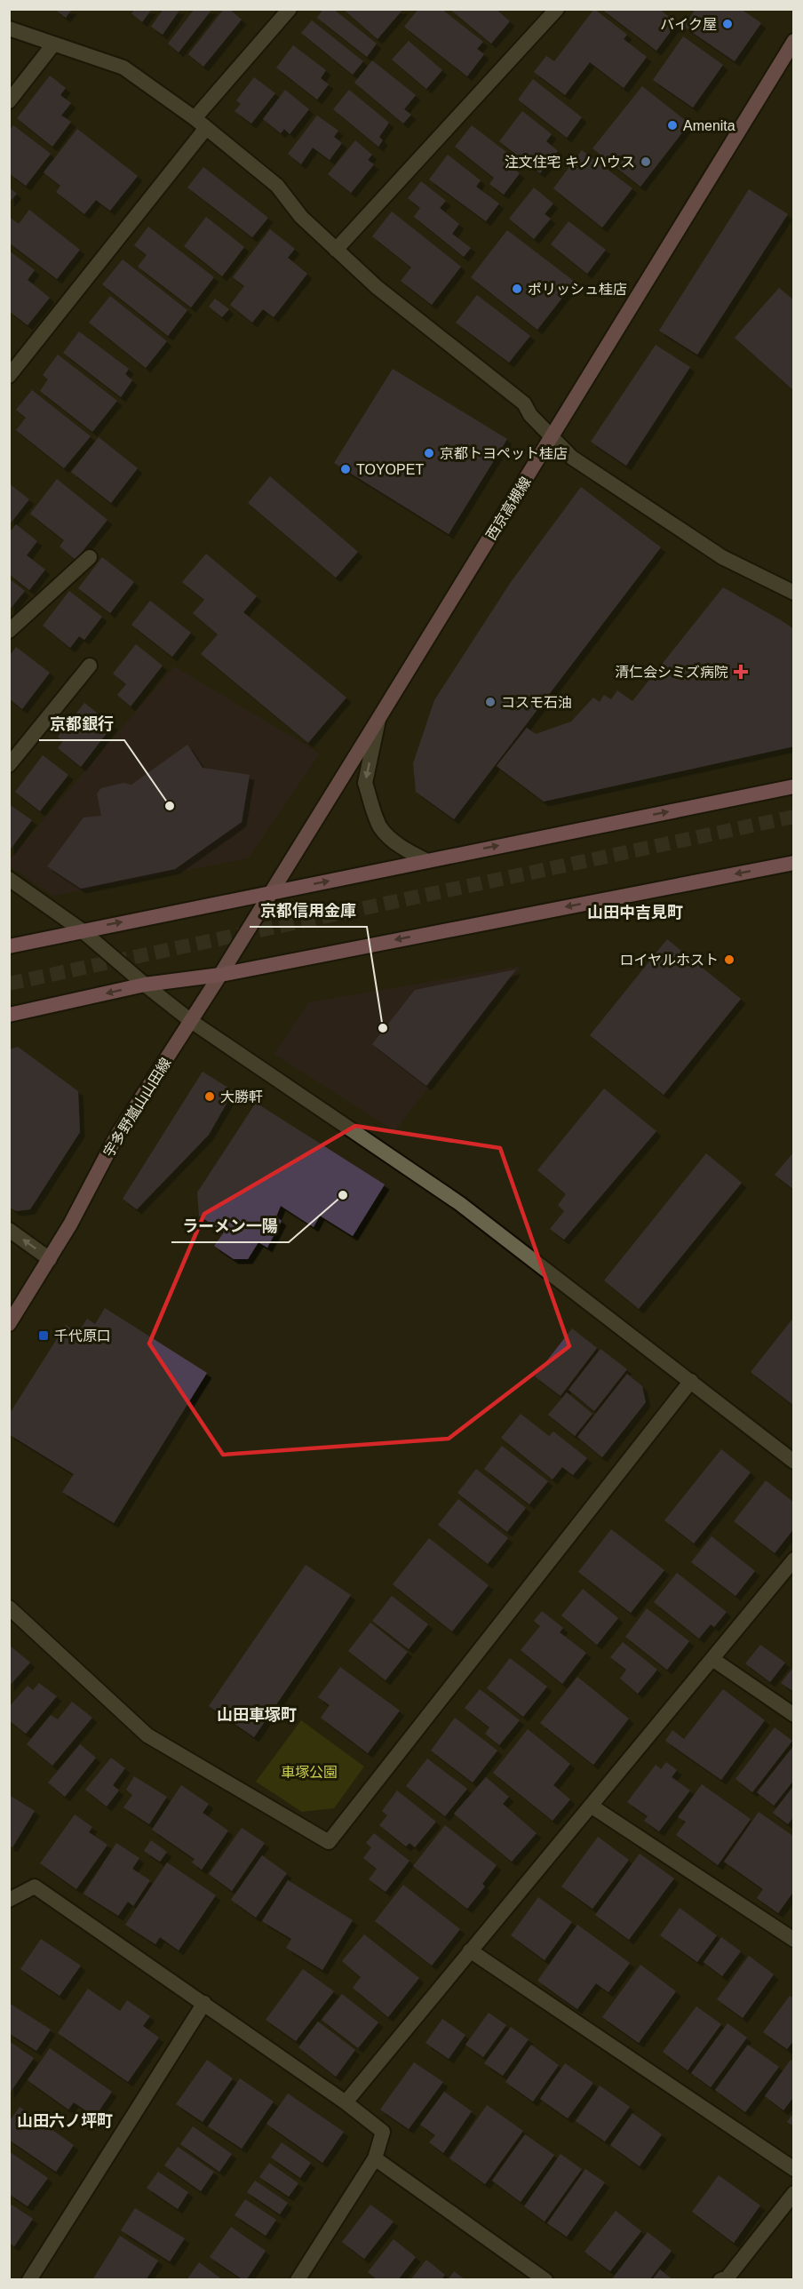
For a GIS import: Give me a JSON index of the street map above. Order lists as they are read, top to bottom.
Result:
{
  "streets": {
    "main road": ["西京高槻線", "宇多野嵐山山田線"]
  },
  "crossings": [
    ["西京高槻線", "宇多野嵐山山田線"]
  ],
  "districts": ["山田中吉見町", "山田車塚町", "山田六ノ坪町"],
  "parks": ["車塚公園"],
  "places": {
    "other": [
      "バイク屋",
      "Amenita",
      "注文住宅 キノハウス",
      "ポリッシュ桂店",
      "京都トヨペット桂店",
      "TOYOPET",
      "コスモ石油",
      "京都銀行",
      "ロイヤルホスト",
      "京都信用金庫",
      "大勝軒",
      "ラーメン一陽"
    ],
    "health": ["清仁会シミズ病院"],
    "transit": ["千代原口"]
  }
}
